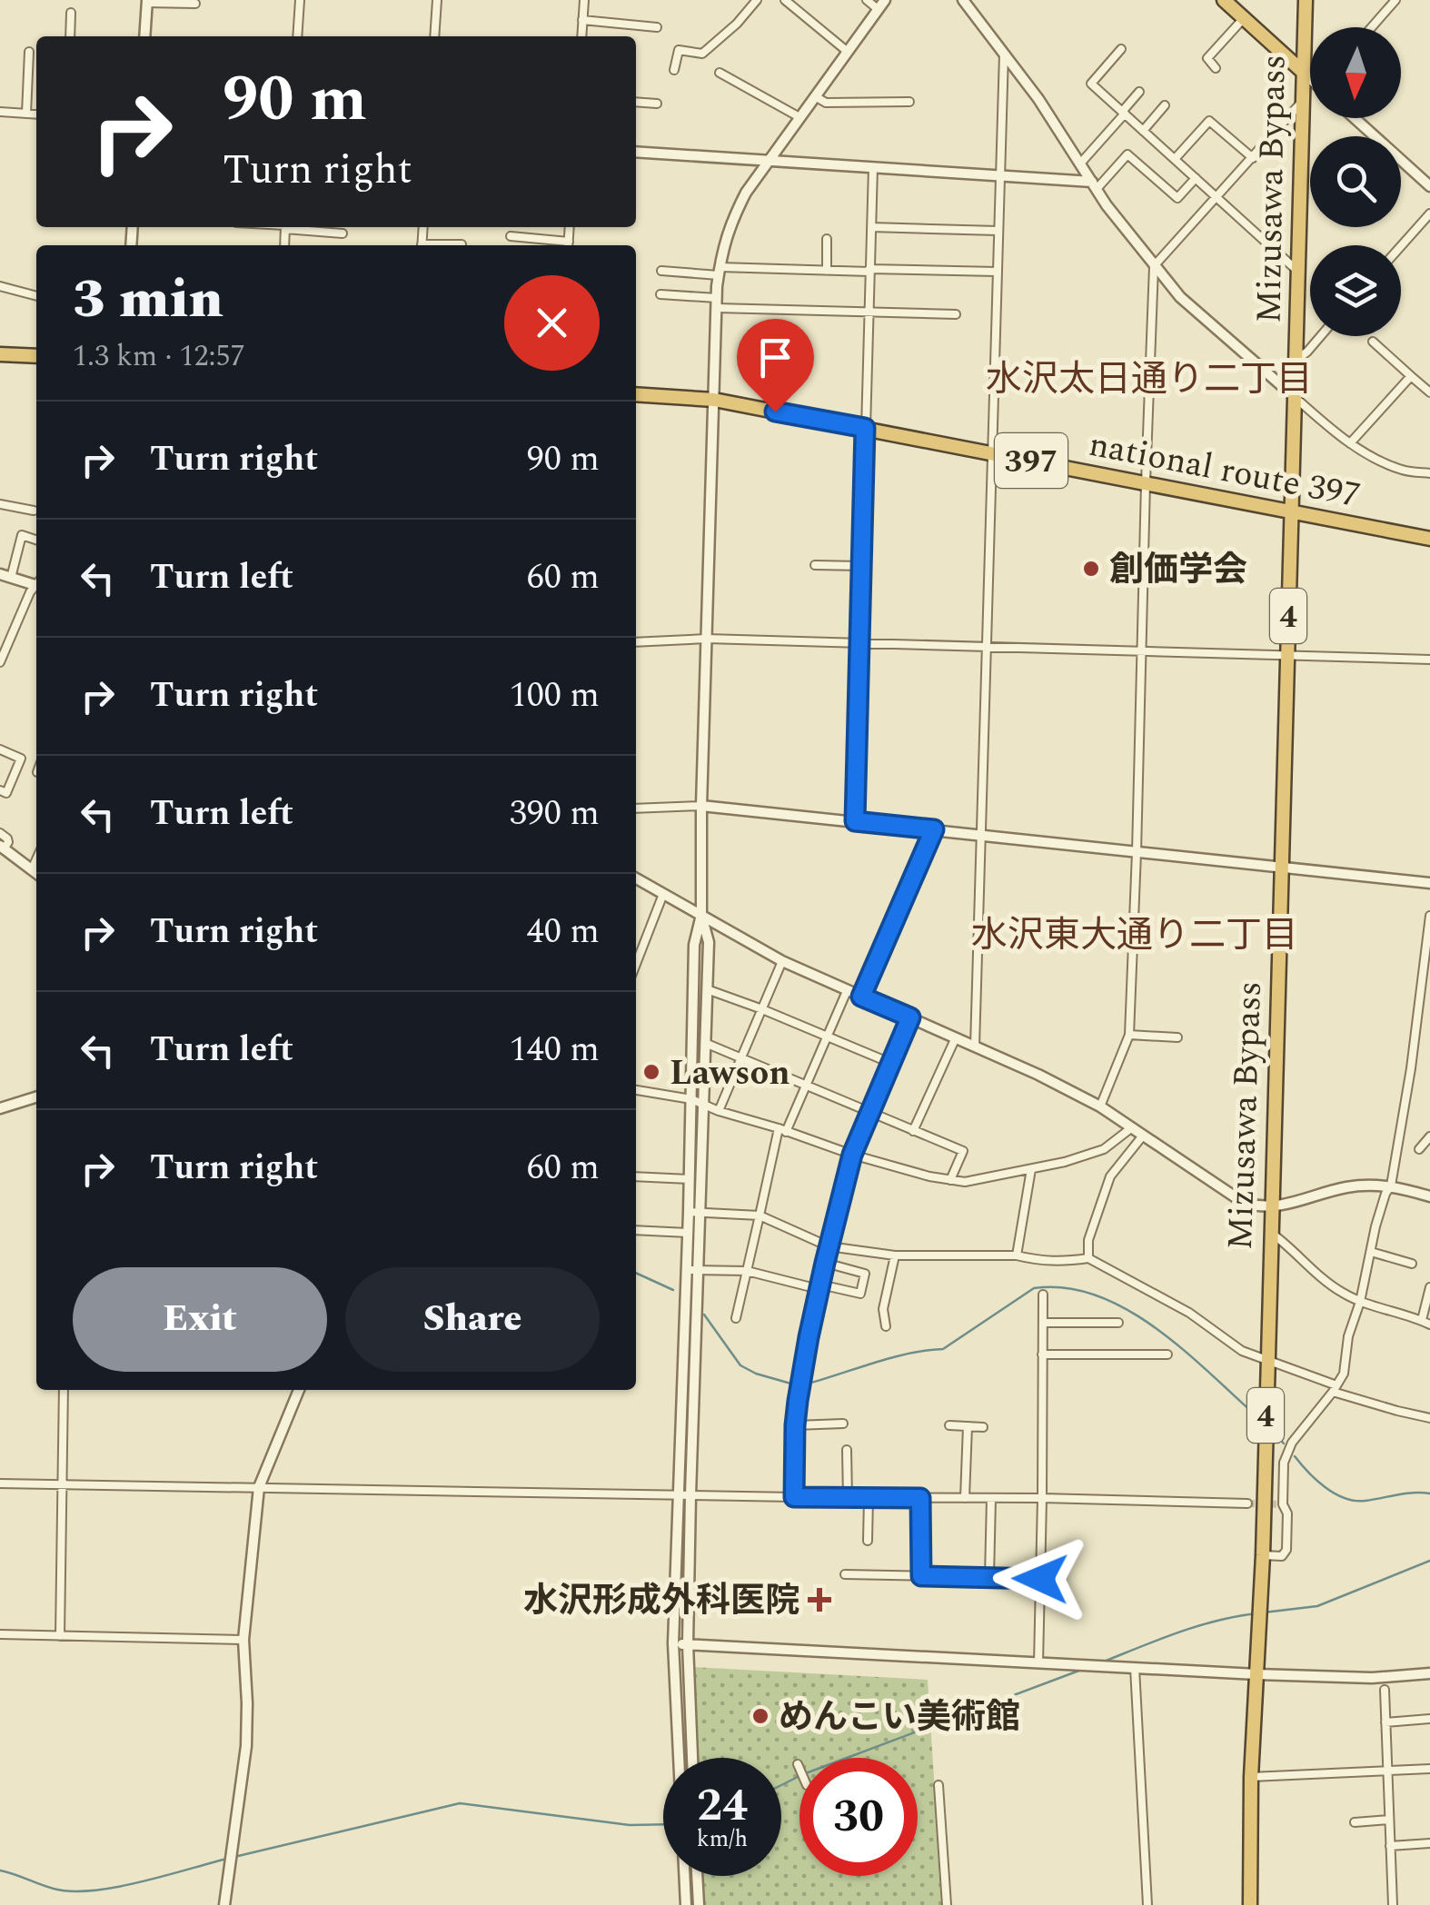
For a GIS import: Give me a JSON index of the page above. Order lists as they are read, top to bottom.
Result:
{
  "streets": {
    "highway": [
      "Mizusawa Bypass",
      "397",
      "national route 397",
      "4"
    ]
  },
  "crossings": [
    ["Mizusawa Bypass", "national route 397"]
  ],
  "districts": ["水沢太日通り二丁目", "水沢東大通り二丁目"],
  "places": {
    "other": ["創価学会", "Lawson", "めんこい美術館"],
    "health": ["水沢形成外科医院"]
  },
  "north": "bottom",
  "page": {
    "turn": ["90 m", "Turn right"],
    "heading": ["3 min", "1.3 km · 12:57"],
    "list": [
      {
        "name": "Turn right",
        "value": "90 m"
      },
      {
        "name": "Turn left",
        "value": "60 m"
      },
      {
        "name": "Turn right",
        "value": "100 m"
      },
      {
        "name": "Turn left",
        "value": "390 m"
      },
      {
        "name": "Turn right",
        "value": "40 m"
      },
      {
        "name": "Turn left",
        "value": "140 m"
      },
      {
        "name": "Turn right",
        "value": "60 m"
      }
    ],
    "buttons": ["Exit", "Share"],
    "speed": "24 km/h",
    "limit": "30"
  }
}
